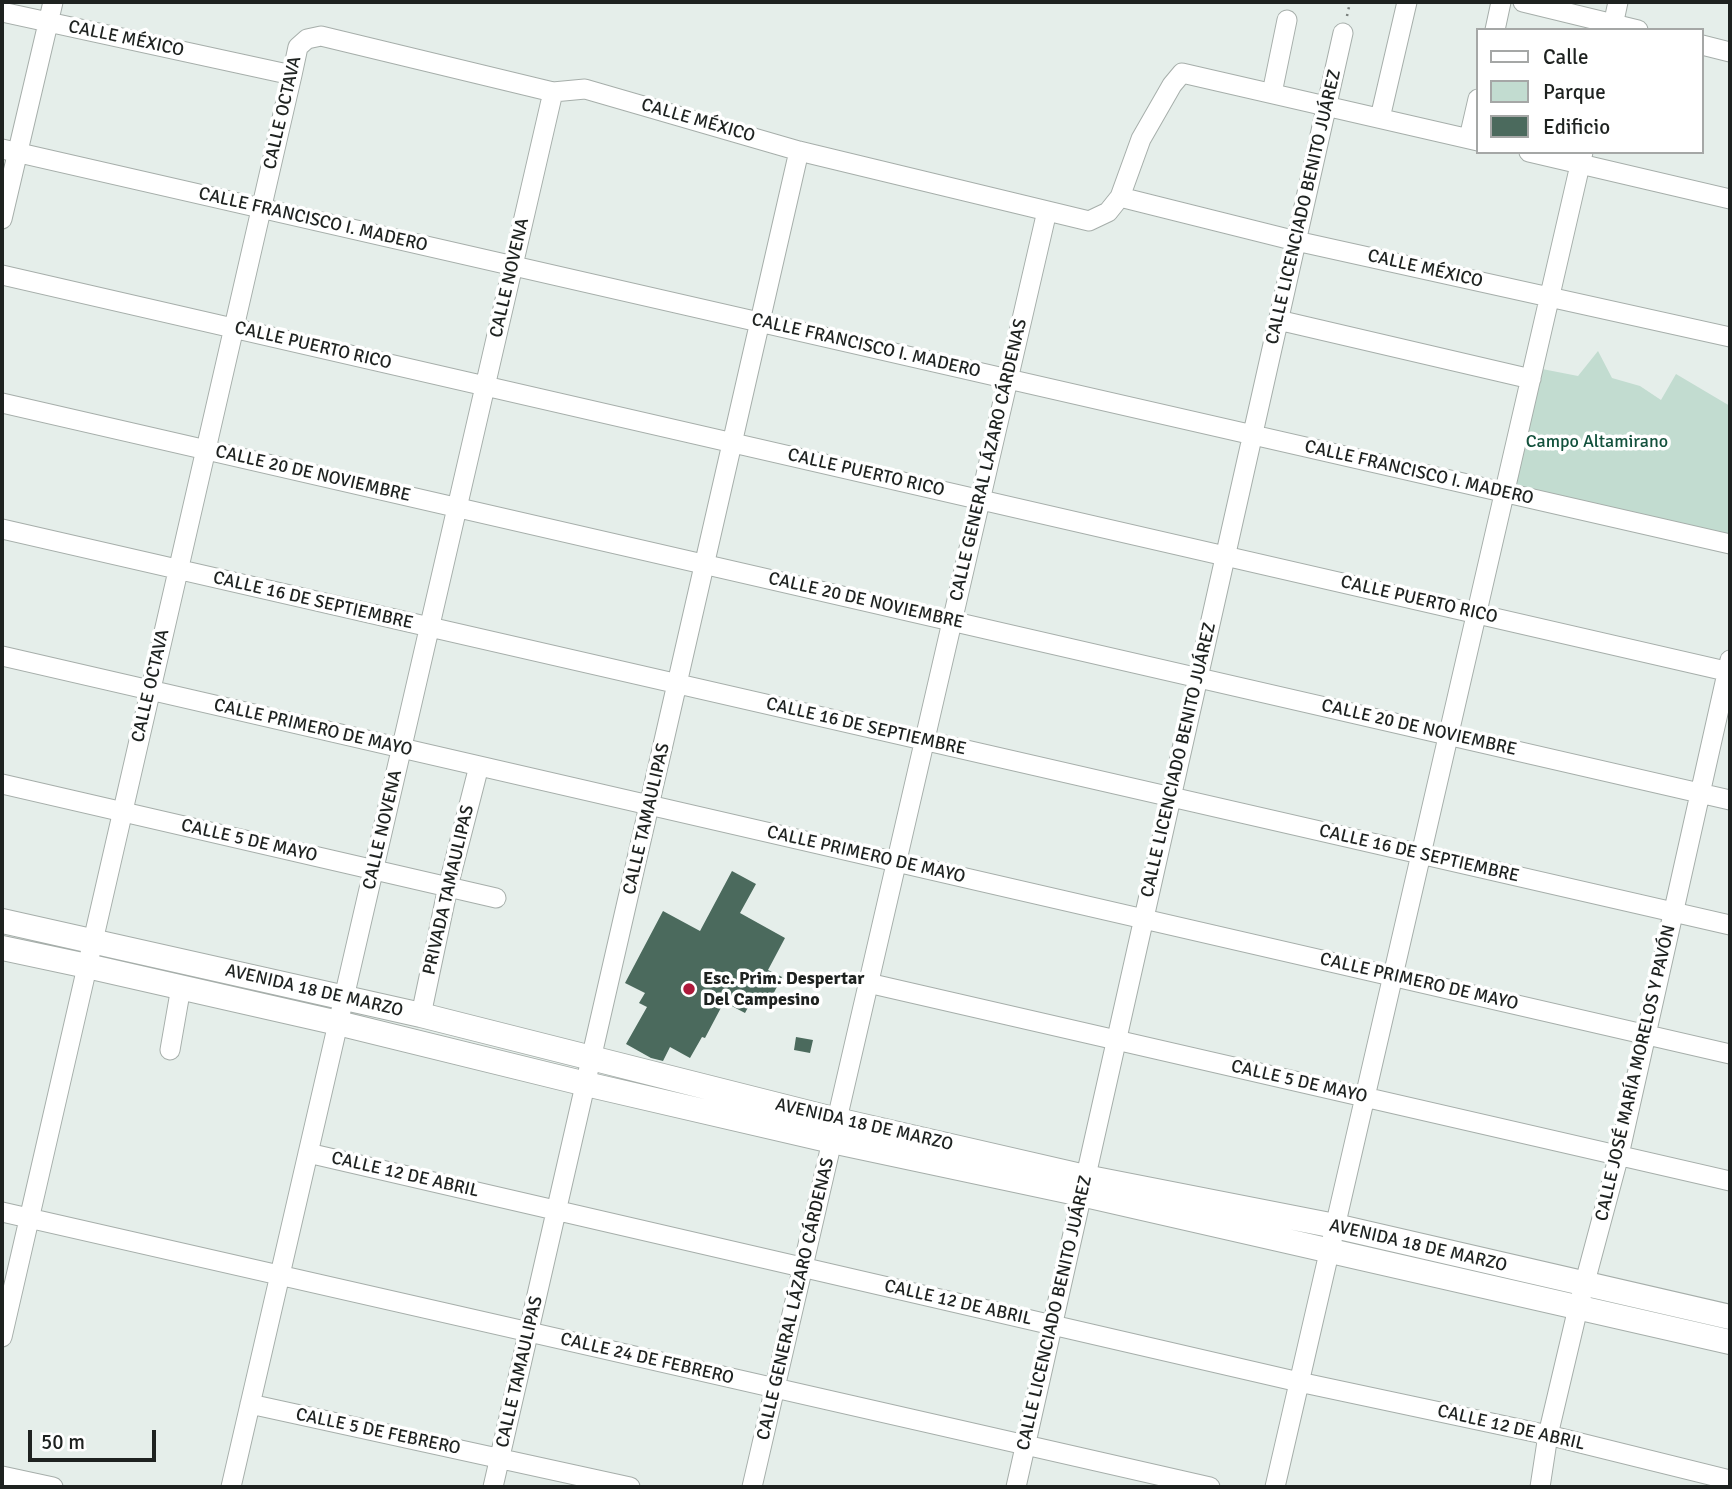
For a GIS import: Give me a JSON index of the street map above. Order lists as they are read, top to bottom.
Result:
{
  "streets": {
    "street": [
      "CALLE MÉXICO",
      "CALLE OCTAVA",
      "CALLE LICENCIADO BENITO JUÁREZ",
      "CALLE FRANCISCO I. MADERO",
      "CALLE NOVENA",
      "CALLE PUERTO RICO",
      "CALLE GENERAL LÁZARO CÁRDENAS",
      "CALLE 20 DE NOVIEMBRE",
      "CALLE 16 DE SEPTIEMBRE",
      "CALLE PRIMERO DE MAYO",
      "CALLE TAMAULIPAS",
      "CALLE 5 DE MAYO",
      "PRIVADA TAMAULIPAS",
      "AVENIDA 18 DE MARZO",
      "CALLE JOSÉ MARÍA MORELOS Y PAVÓN",
      "CALLE 12 DE ABRIL",
      "CALLE 24 DE FEBRERO",
      "CALLE 5 DE FEBRERO"
    ]
  },
  "crossings": [
    ["CALLE MÉXICO", "CALLE OCTAVA"],
    ["CALLE MÉXICO", "CALLE LICENCIADO BENITO JUÁREZ"],
    ["CALLE MÉXICO", "CALLE NOVENA"],
    ["CALLE MÉXICO", "CALLE GENERAL LÁZARO CÁRDENAS"],
    ["CALLE MÉXICO", "CALLE TAMAULIPAS"],
    ["CALLE OCTAVA", "CALLE FRANCISCO I. MADERO"],
    ["CALLE OCTAVA", "CALLE PUERTO RICO"],
    ["CALLE OCTAVA", "CALLE 20 DE NOVIEMBRE"],
    ["CALLE OCTAVA", "CALLE 16 DE SEPTIEMBRE"],
    ["CALLE OCTAVA", "CALLE PRIMERO DE MAYO"],
    ["CALLE OCTAVA", "CALLE 5 DE MAYO"],
    ["CALLE OCTAVA", "AVENIDA 18 DE MARZO"],
    ["CALLE OCTAVA", "CALLE 24 DE FEBRERO"],
    ["CALLE LICENCIADO BENITO JUÁREZ", "CALLE FRANCISCO I. MADERO"],
    ["CALLE LICENCIADO BENITO JUÁREZ", "CALLE PUERTO RICO"],
    ["CALLE LICENCIADO BENITO JUÁREZ", "CALLE 20 DE NOVIEMBRE"],
    ["CALLE LICENCIADO BENITO JUÁREZ", "CALLE 16 DE SEPTIEMBRE"],
    ["CALLE LICENCIADO BENITO JUÁREZ", "CALLE PRIMERO DE MAYO"],
    ["CALLE LICENCIADO BENITO JUÁREZ", "CALLE 5 DE MAYO"],
    ["CALLE LICENCIADO BENITO JUÁREZ", "AVENIDA 18 DE MARZO"],
    ["CALLE LICENCIADO BENITO JUÁREZ", "CALLE 12 DE ABRIL"],
    ["CALLE LICENCIADO BENITO JUÁREZ", "CALLE 24 DE FEBRERO"],
    ["CALLE FRANCISCO I. MADERO", "CALLE NOVENA"],
    ["CALLE FRANCISCO I. MADERO", "CALLE GENERAL LÁZARO CÁRDENAS"],
    ["CALLE FRANCISCO I. MADERO", "CALLE TAMAULIPAS"],
    ["CALLE NOVENA", "CALLE PUERTO RICO"],
    ["CALLE NOVENA", "CALLE 20 DE NOVIEMBRE"],
    ["CALLE NOVENA", "CALLE 16 DE SEPTIEMBRE"],
    ["CALLE NOVENA", "CALLE PRIMERO DE MAYO"],
    ["CALLE NOVENA", "CALLE 5 DE MAYO"],
    ["CALLE NOVENA", "AVENIDA 18 DE MARZO"],
    ["CALLE NOVENA", "CALLE 12 DE ABRIL"],
    ["CALLE NOVENA", "CALLE 24 DE FEBRERO"],
    ["CALLE NOVENA", "CALLE 5 DE FEBRERO"],
    ["CALLE PUERTO RICO", "CALLE GENERAL LÁZARO CÁRDENAS"],
    ["CALLE PUERTO RICO", "CALLE TAMAULIPAS"],
    ["CALLE PUERTO RICO", "CALLE JOSÉ MARÍA MORELOS Y PAVÓN"],
    ["CALLE GENERAL LÁZARO CÁRDENAS", "CALLE 20 DE NOVIEMBRE"],
    ["CALLE GENERAL LÁZARO CÁRDENAS", "CALLE 16 DE SEPTIEMBRE"],
    ["CALLE GENERAL LÁZARO CÁRDENAS", "CALLE PRIMERO DE MAYO"],
    ["CALLE GENERAL LÁZARO CÁRDENAS", "CALLE 5 DE MAYO"],
    ["CALLE GENERAL LÁZARO CÁRDENAS", "AVENIDA 18 DE MARZO"],
    ["CALLE GENERAL LÁZARO CÁRDENAS", "CALLE 12 DE ABRIL"],
    ["CALLE GENERAL LÁZARO CÁRDENAS", "CALLE 24 DE FEBRERO"],
    ["CALLE 20 DE NOVIEMBRE", "CALLE TAMAULIPAS"],
    ["CALLE 20 DE NOVIEMBRE", "CALLE JOSÉ MARÍA MORELOS Y PAVÓN"],
    ["CALLE 16 DE SEPTIEMBRE", "CALLE TAMAULIPAS"],
    ["CALLE 16 DE SEPTIEMBRE", "CALLE JOSÉ MARÍA MORELOS Y PAVÓN"],
    ["CALLE PRIMERO DE MAYO", "CALLE TAMAULIPAS"],
    ["CALLE PRIMERO DE MAYO", "PRIVADA TAMAULIPAS"],
    ["CALLE PRIMERO DE MAYO", "CALLE JOSÉ MARÍA MORELOS Y PAVÓN"],
    ["CALLE TAMAULIPAS", "AVENIDA 18 DE MARZO"],
    ["CALLE TAMAULIPAS", "CALLE 12 DE ABRIL"],
    ["CALLE TAMAULIPAS", "CALLE 24 DE FEBRERO"],
    ["CALLE TAMAULIPAS", "CALLE 5 DE FEBRERO"],
    ["CALLE 5 DE MAYO", "PRIVADA TAMAULIPAS"],
    ["CALLE 5 DE MAYO", "CALLE JOSÉ MARÍA MORELOS Y PAVÓN"],
    ["PRIVADA TAMAULIPAS", "AVENIDA 18 DE MARZO"],
    ["AVENIDA 18 DE MARZO", "CALLE JOSÉ MARÍA MORELOS Y PAVÓN"],
    ["CALLE JOSÉ MARÍA MORELOS Y PAVÓN", "CALLE 12 DE ABRIL"]
  ],
  "parks": ["Campo Altamirano"],
  "places": ["Esc. Prim. Despertar Del Campesino"],
  "legend": ["Calle", "Parque", "Edificio"],
  "scale_bar": "50 m"
}
